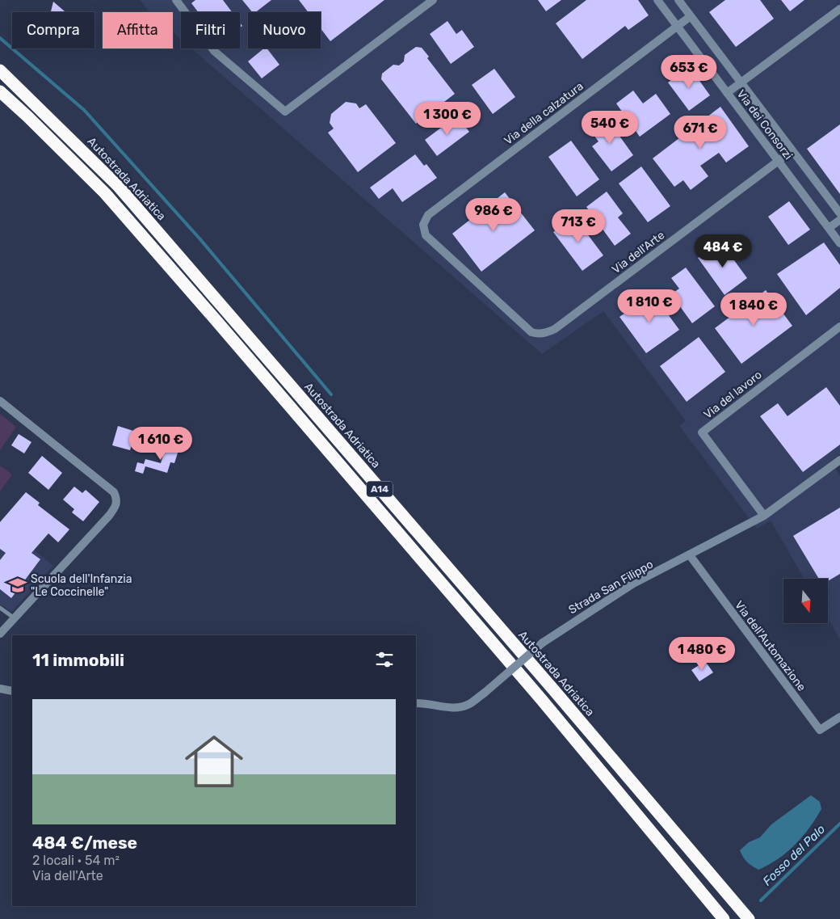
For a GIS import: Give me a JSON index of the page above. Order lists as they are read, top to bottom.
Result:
{
  "streets": {
    "highway": ["Autostrada Adriatica", "A14"],
    "street": [
      "Via della calzatura",
      "Via dei Consorzi",
      "Via dell'Arte",
      "Via del lavoro",
      "Strada San Filippo",
      "Via dell'Automazione"
    ]
  },
  "crossings": [
    ["Via della calzatura", "Via dei Consorzi"],
    ["Via della calzatura", "Via dell'Arte"],
    ["Via dei Consorzi", "Via dell'Arte"],
    ["Via del lavoro", "Strada San Filippo"],
    ["Strada San Filippo", "Via dell'Automazione"]
  ],
  "water": ["Fosso del Palo"],
  "places": {
    "school or university": ["Scuola dell'Infanzia \"Le Coccinelle\""]
  },
  "north": "bottom",
  "page": {
    "chip": [
      "Compra",
      "Affitta",
      "Filtri",
      "Nuovo"
    ],
    "price": [
      "653 €",
      "1 300 €",
      "540 €",
      "671 €",
      "986 €",
      "713 €",
      "484 €",
      "1 810 €",
      "1 840 €",
      "1 610 €",
      "1 480 €"
    ],
    "heading": "11 immobili",
    "list": [
      {
        "name": "484 €/mese",
        "note": "2 locali · 54 m² · Via dell'Arte"
      }
    ]
  }
}
